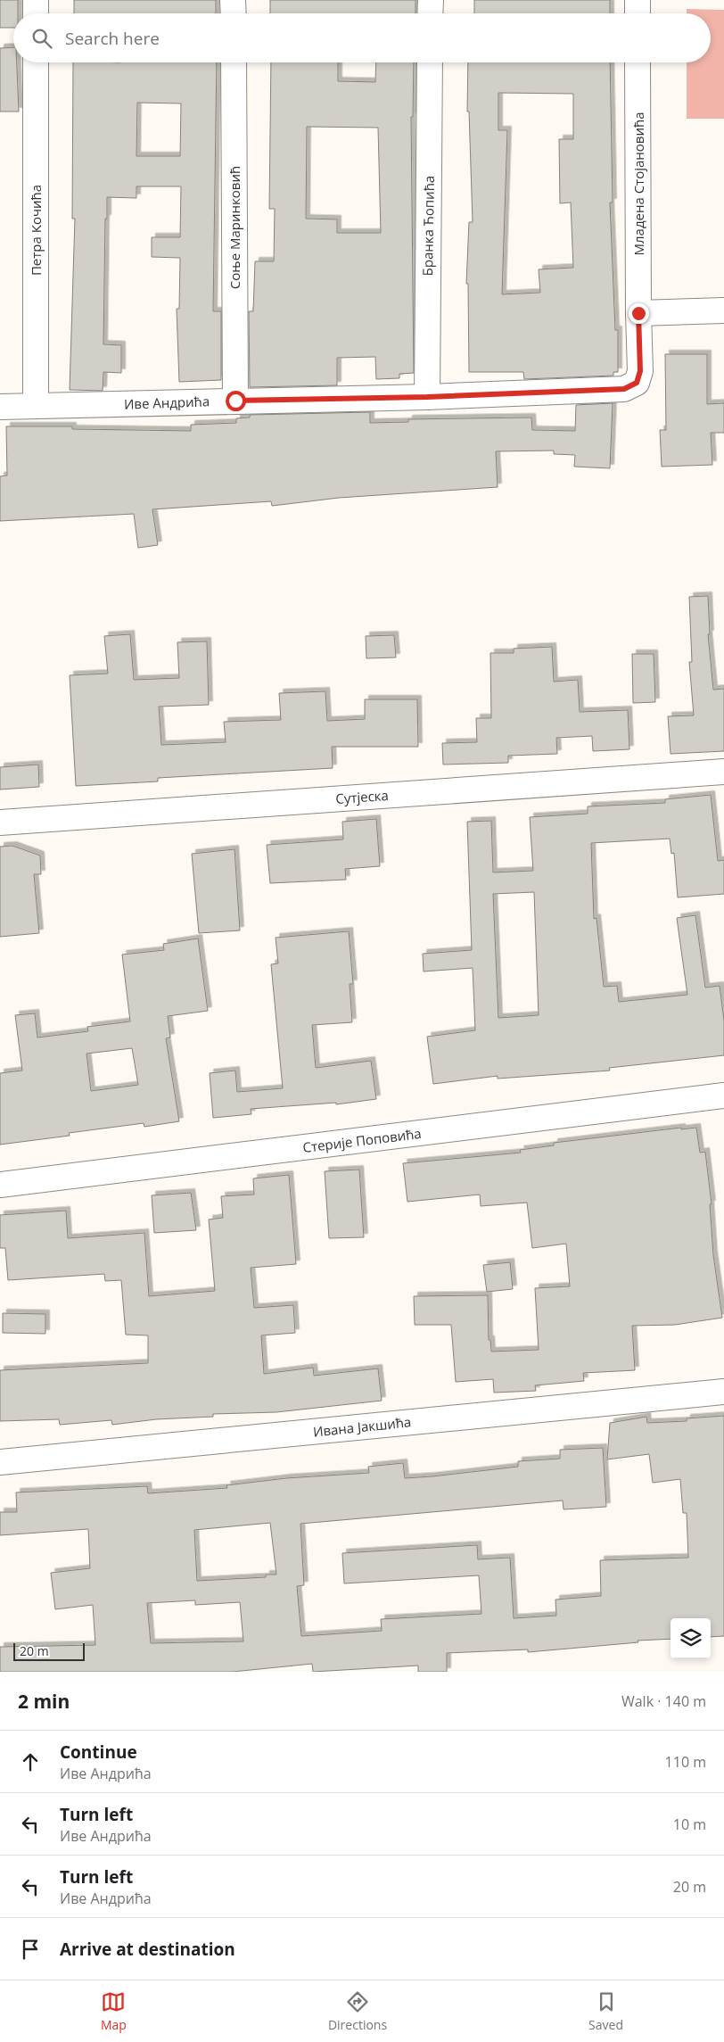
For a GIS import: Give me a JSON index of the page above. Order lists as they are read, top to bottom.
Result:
{
  "streets": {
    "street": [
      "Младена Стојановића",
      "Бранка Ћопића",
      "Соње Маринковић",
      "Петра Кочића",
      "Иве Андрића",
      "Сутјеска",
      "Стерије Поповића",
      "Ивана Јакшића"
    ]
  },
  "crossings": [
    ["Младена Стојановића", "Иве Андрића"],
    ["Бранка Ћопића", "Иве Андрића"],
    ["Соње Маринковић", "Иве Андрића"],
    ["Петра Кочића", "Иве Андрића"]
  ],
  "scale_bar": "20 m",
  "page": {
    "search": "Search here",
    "scale": "20 m",
    "heading": ["2 min", "Walk · 140 m"],
    "list": [
      ["Continue", "Иве Андрића", "110 m"],
      ["Turn left", "Иве Андрића", "10 m"],
      ["Turn left", "Иве Андрића", "20 m"],
      "Arrive at destination"
    ],
    "nav": ["Map", "Directions", "Saved"]
  }
}
